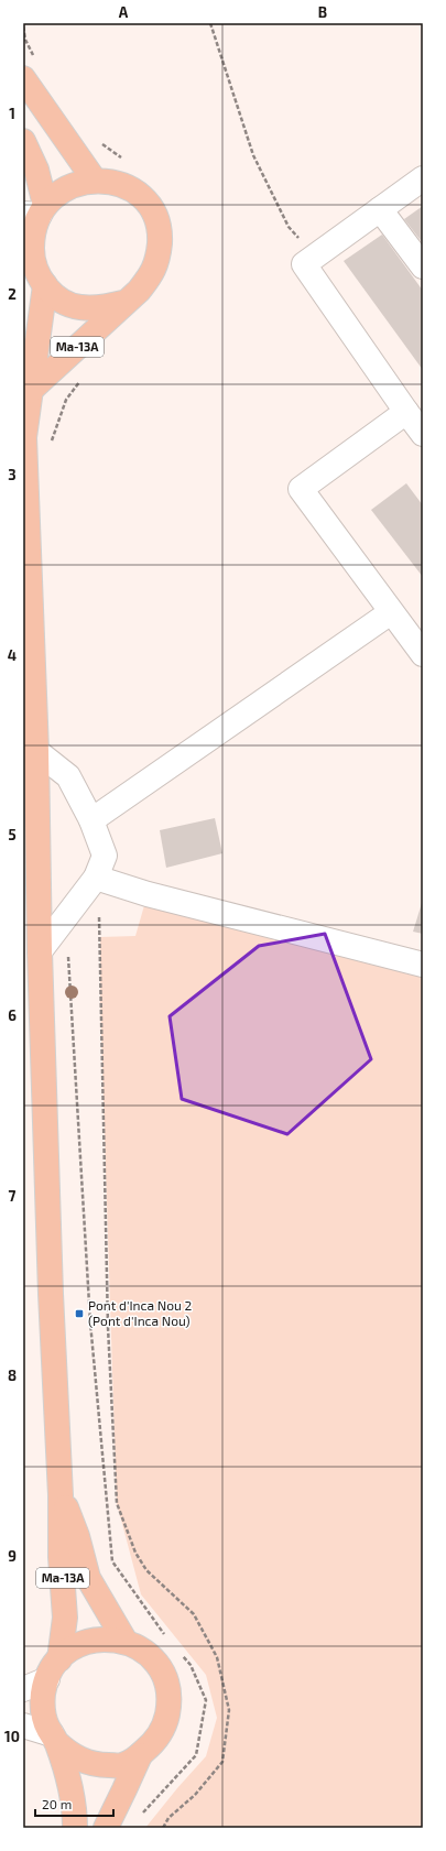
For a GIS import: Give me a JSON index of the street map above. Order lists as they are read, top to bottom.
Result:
{
  "streets": {
    "main road": ["Ma-13A"]
  },
  "places": {
    "transit": ["Pont d'Inca Nou 2 (Pont d'Inca Nou)"]
  },
  "scale_bar": "20 m",
  "grid": {
    "columns": ["A", "B"],
    "rows": [
      "1",
      "2",
      "3",
      "4",
      "5",
      "6",
      "7",
      "8",
      "9",
      "10"
    ]
  }
}
